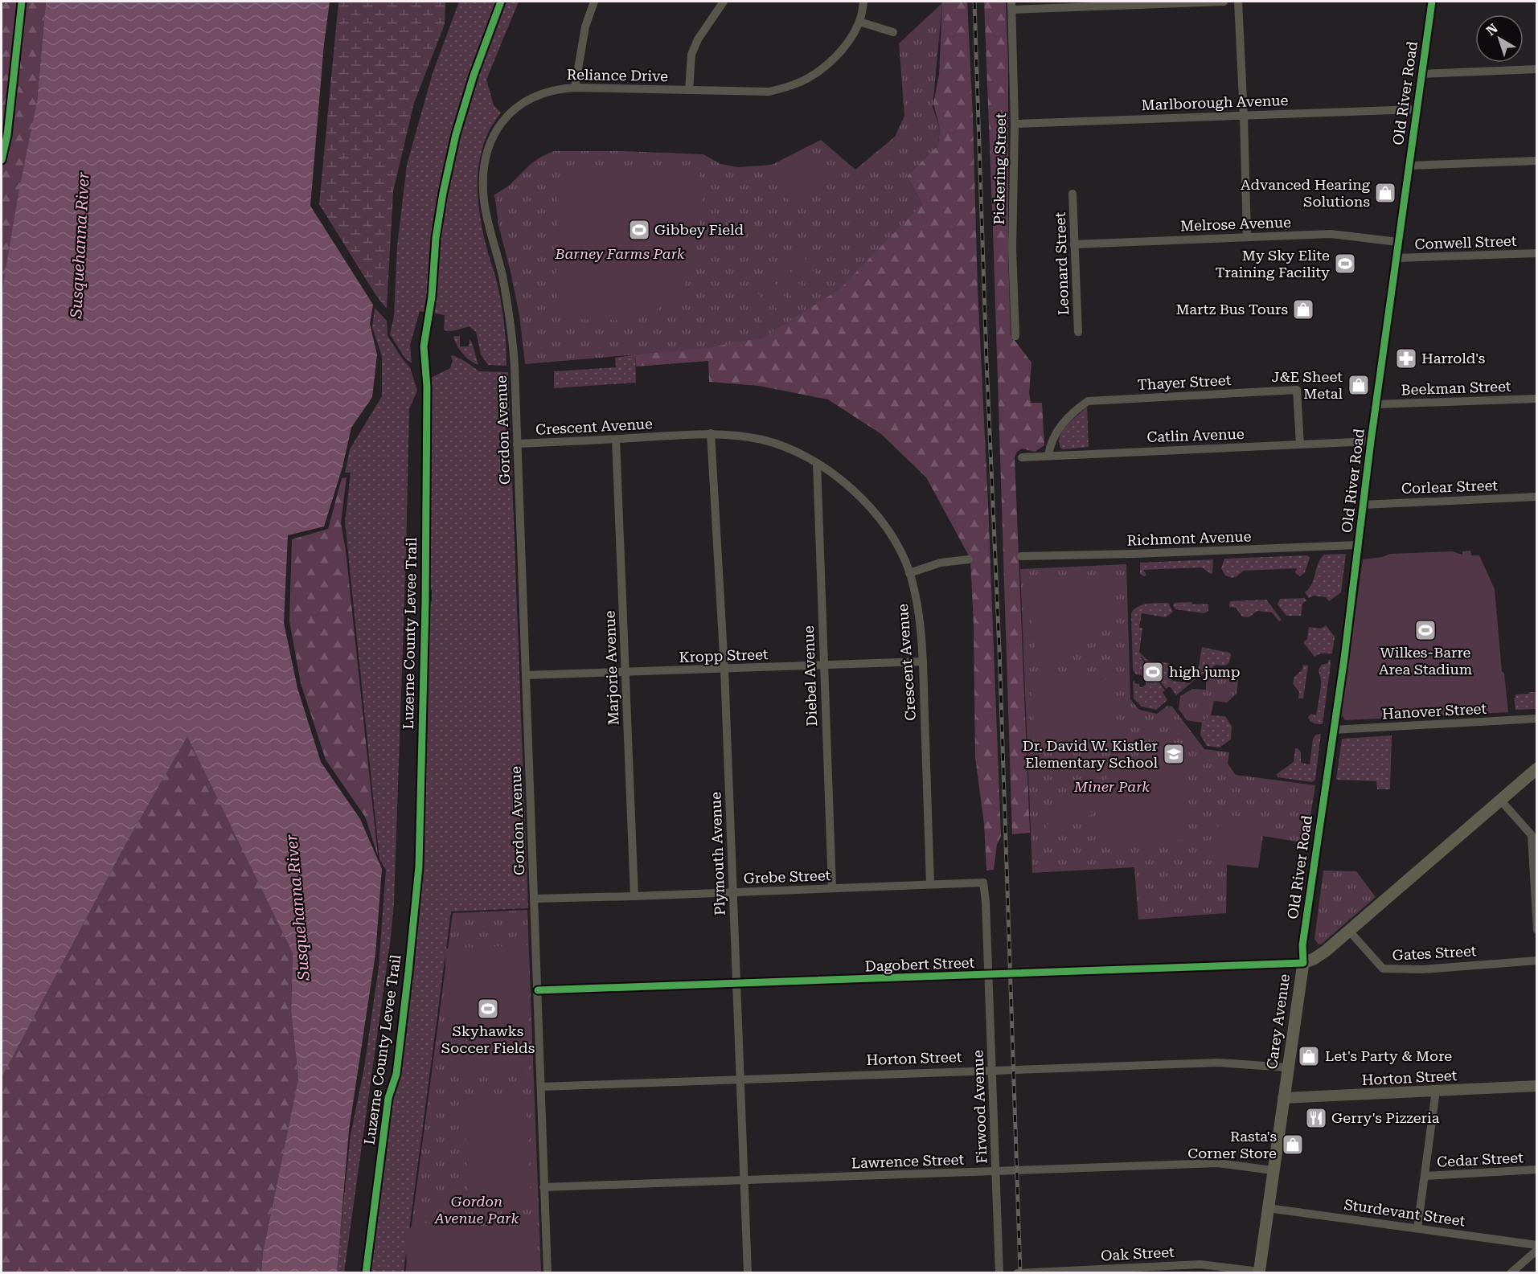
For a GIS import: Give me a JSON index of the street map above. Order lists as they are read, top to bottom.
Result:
{
  "streets": {
    "main road": ["Carey Avenue", "Horton Street"],
    "street": [
      "Reliance Drive",
      "Old River Road",
      "Marlborough Avenue",
      "Pickering Street",
      "Melrose Avenue",
      "Conwell Street",
      "Leonard Street",
      "Thayer Street",
      "Beekman Street",
      "Crescent Avenue",
      "Gordon Avenue",
      "Catlin Avenue",
      "Corlear Street",
      "Richmont Avenue",
      "Kropp Street",
      "Marjorie Avenue",
      "Diebel Avenue",
      "Hanover Street",
      "Plymouth Avenue",
      "Grebe Street",
      "Gates Street",
      "Dagobert Street",
      "Firwood Avenue",
      "Cedar Street",
      "Lawrence Street",
      "Sturdevant Street",
      "Oak Street"
    ],
    "cycle path": ["Luzerne County Levee Trail"]
  },
  "crossings": [
    ["Reliance Drive", "Gordon Avenue"],
    ["Old River Road", "Marlborough Avenue"],
    ["Old River Road", "Melrose Avenue"],
    ["Old River Road", "Conwell Street"],
    ["Old River Road", "Beekman Street"],
    ["Old River Road", "Catlin Avenue"],
    ["Old River Road", "Corlear Street"],
    ["Old River Road", "Richmont Avenue"],
    ["Old River Road", "Hanover Street"],
    ["Old River Road", "Dagobert Street"],
    ["Old River Road", "Carey Avenue"],
    ["Marlborough Avenue", "Pickering Street"],
    ["Melrose Avenue", "Leonard Street"],
    ["Thayer Street", "Catlin Avenue"],
    ["Crescent Avenue", "Gordon Avenue"],
    ["Crescent Avenue", "Kropp Street"],
    ["Crescent Avenue", "Marjorie Avenue"],
    ["Crescent Avenue", "Diebel Avenue"],
    ["Crescent Avenue", "Plymouth Avenue"],
    ["Crescent Avenue", "Grebe Street"],
    ["Gordon Avenue", "Kropp Street"],
    ["Gordon Avenue", "Grebe Street"],
    ["Gordon Avenue", "Dagobert Street"],
    ["Gordon Avenue", "Horton Street"],
    ["Gordon Avenue", "Lawrence Street"],
    ["Kropp Street", "Marjorie Avenue"],
    ["Kropp Street", "Diebel Avenue"],
    ["Kropp Street", "Plymouth Avenue"],
    ["Marjorie Avenue", "Grebe Street"],
    ["Diebel Avenue", "Grebe Street"],
    ["Plymouth Avenue", "Grebe Street"],
    ["Plymouth Avenue", "Dagobert Street"],
    ["Plymouth Avenue", "Horton Street"],
    ["Plymouth Avenue", "Lawrence Street"],
    ["Grebe Street", "Firwood Avenue"],
    ["Gates Street", "Carey Avenue"],
    ["Dagobert Street", "Carey Avenue"],
    ["Dagobert Street", "Firwood Avenue"],
    ["Carey Avenue", "Horton Street"],
    ["Carey Avenue", "Lawrence Street"],
    ["Carey Avenue", "Sturdevant Street"],
    ["Carey Avenue", "Oak Street"],
    ["Horton Street", "Firwood Avenue"],
    ["Firwood Avenue", "Lawrence Street"]
  ],
  "water": ["Susquehanna River"],
  "parks": ["Barney Farms Park", "Miner Park", "Gordon Avenue Park"],
  "places": {
    "shop": [
      "Advanced Hearing Solutions",
      "Martz Bus Tours",
      "J&E Sheet Metal",
      "Let's Party & More",
      "Rasta's Corner Store"
    ],
    "sports": [
      "Gibbey Field",
      "My Sky Elite Training Facility",
      "Wilkes-Barre Area Stadium",
      "high jump",
      "Skyhawks Soccer Fields"
    ],
    "pharmacy": ["Harrold's"],
    "school or university": ["Dr. David W. Kistler Elementary School"],
    "restaurant": ["Gerry's Pizzeria"]
  },
  "north": "top left"
}
